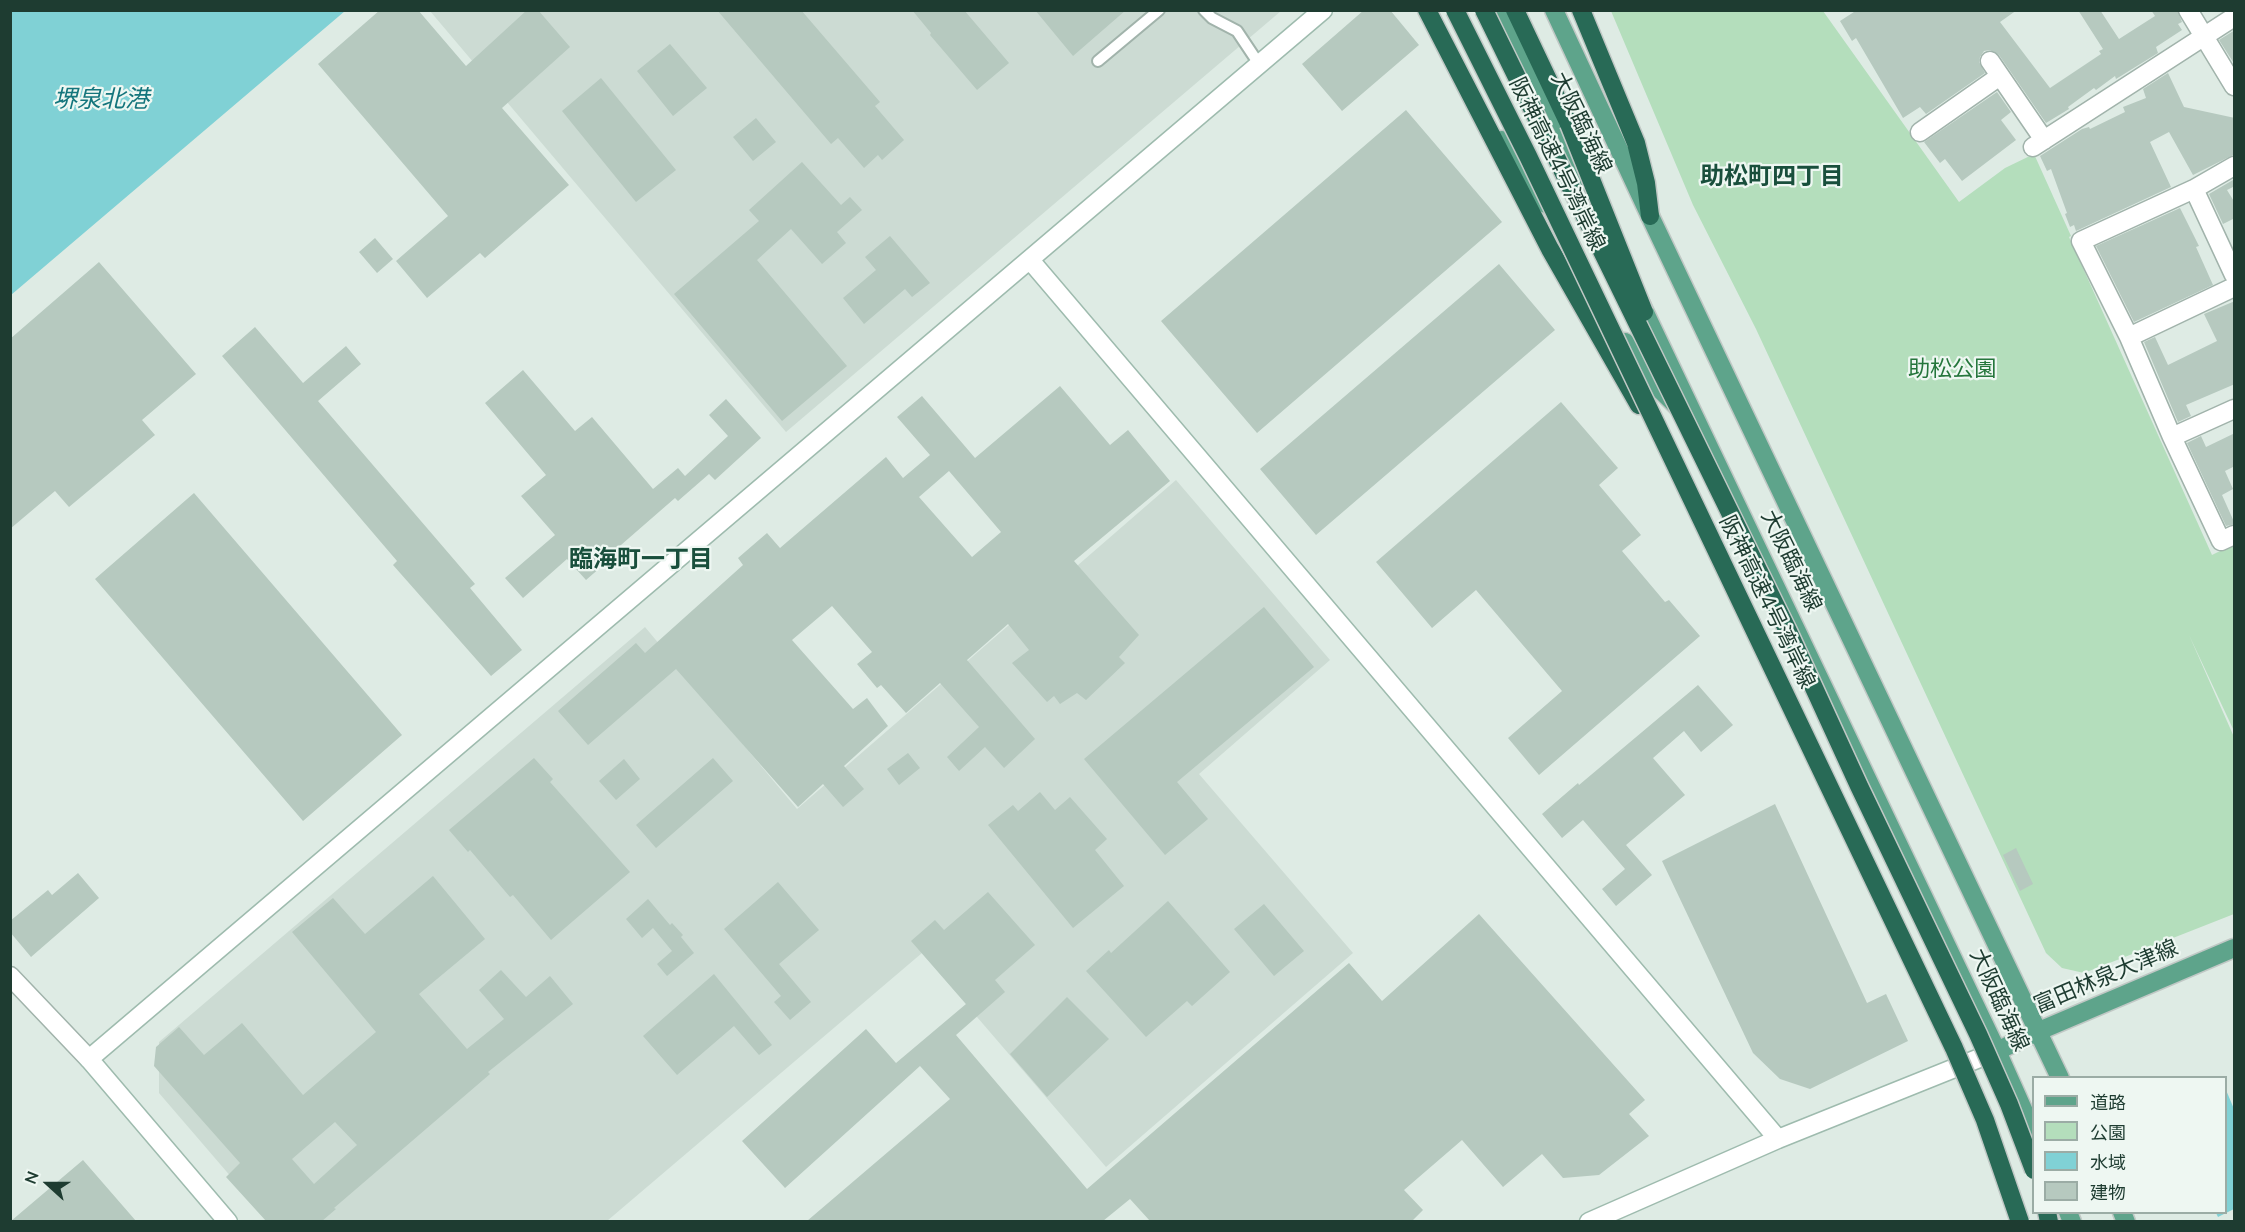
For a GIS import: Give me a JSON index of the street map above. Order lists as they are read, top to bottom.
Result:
{
  "streets": {
    "highway": ["阪神高速4号湾岸線"],
    "main road": ["大阪臨海線", "富田林泉大津線"]
  },
  "crossings": [
    ["大阪臨海線", "富田林泉大津線"]
  ],
  "districts": ["助松町四丁目", "臨海町一丁目"],
  "water": ["堺泉北港"],
  "parks": ["助松公園"],
  "legend": [
    "道路",
    "公園",
    "水域",
    "建物"
  ],
  "north": "left"
}
